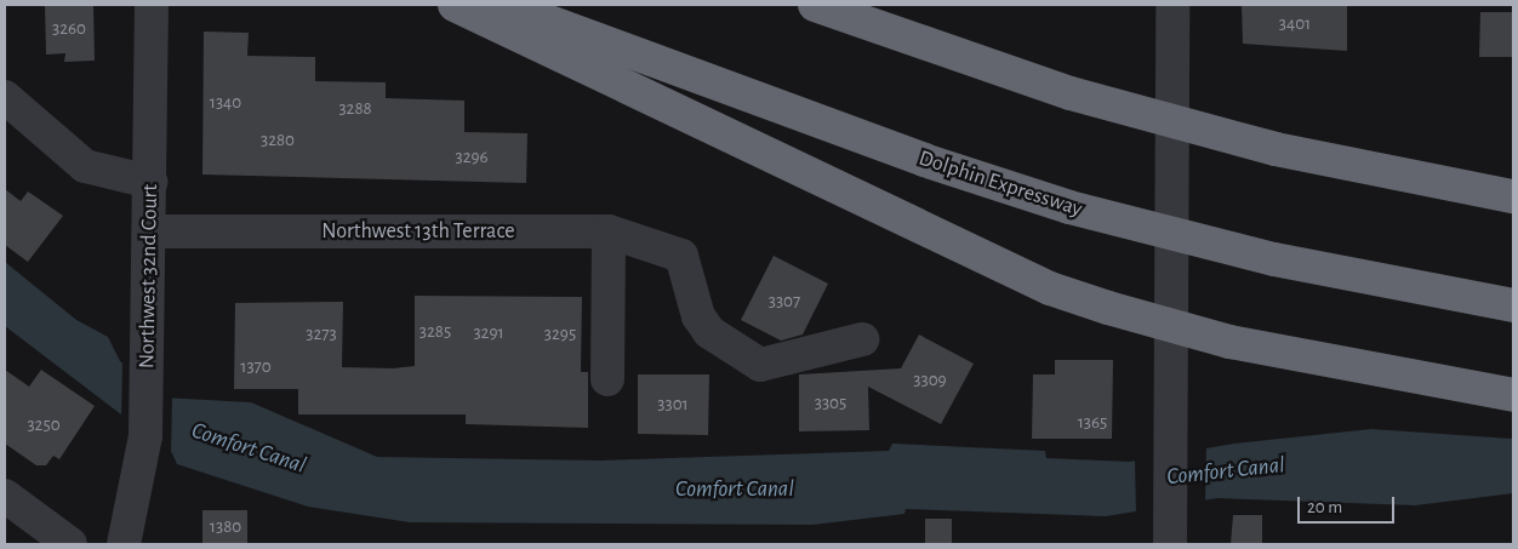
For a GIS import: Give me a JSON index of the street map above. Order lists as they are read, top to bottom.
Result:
{
  "streets": {
    "highway": ["Dolphin Expressway"],
    "street": ["Northwest 13th Terrace", "Northwest 32nd Court"]
  },
  "crossings": [
    ["Northwest 13th Terrace", "Northwest 32nd Court"]
  ],
  "water": ["Comfort Canal"],
  "house_numbers": [
    "3401",
    "3260",
    "1340",
    "3288",
    "3280",
    "3296",
    "3307",
    "3285",
    "3291",
    "3273",
    "3295",
    "1370",
    "3309",
    "3305",
    "3301",
    "1365",
    "3250",
    "1380"
  ],
  "scale_bar": "20 m"
}
